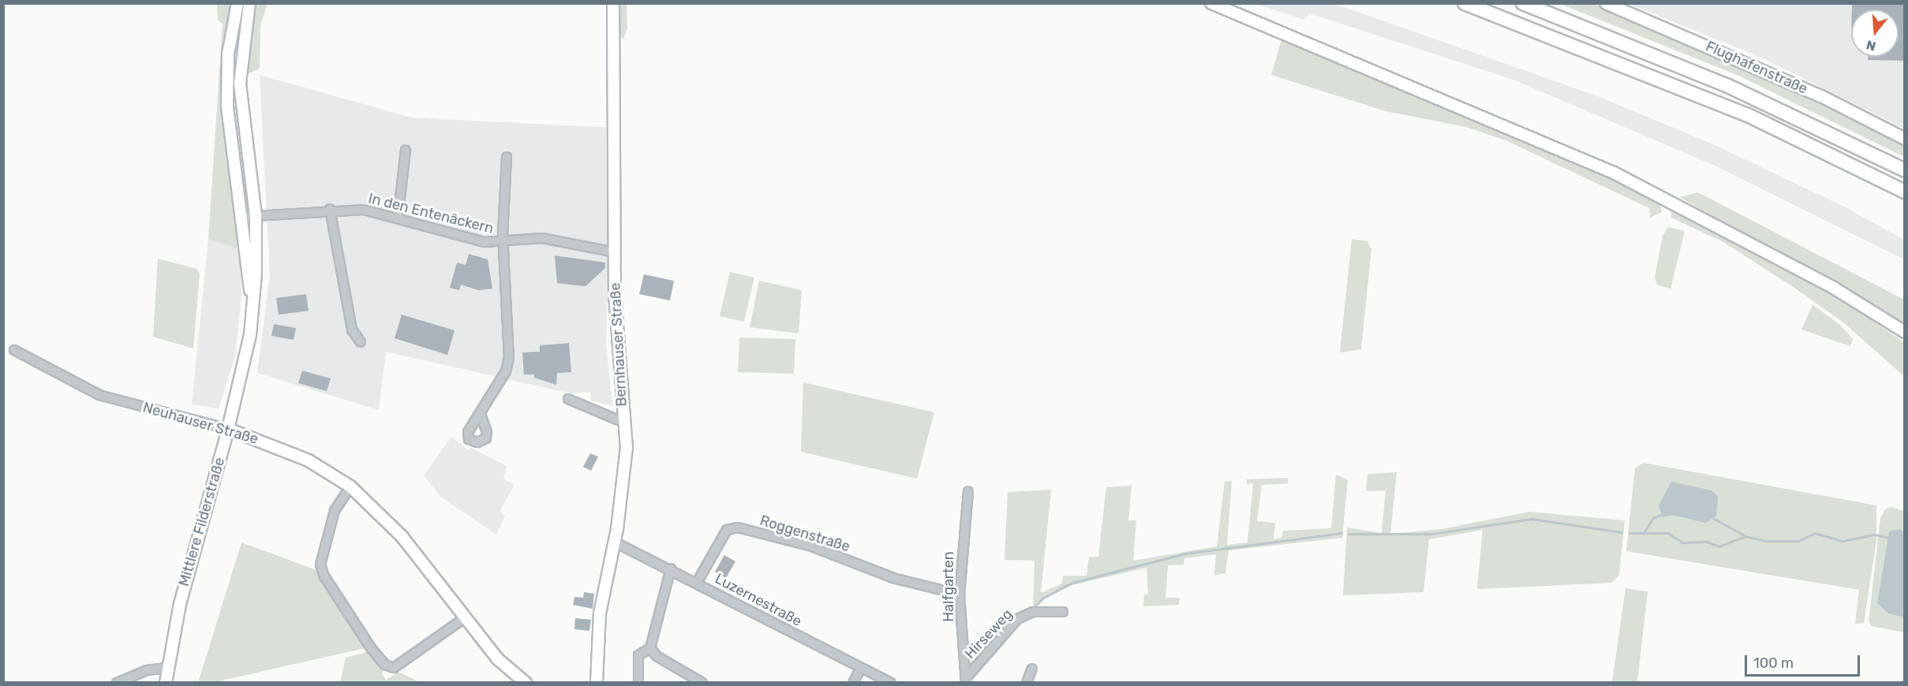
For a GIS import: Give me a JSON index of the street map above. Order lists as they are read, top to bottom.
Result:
{
  "streets": {
    "main road": [
      "Flughafenstraße",
      "Bernhauser Straße",
      "Neuhauser Straße",
      "Mittlere Filderstraße"
    ],
    "street": [
      "In den Entenäckern",
      "Roggenstraße",
      "Halfgarten",
      "Luzernestraße",
      "Hirseweg"
    ]
  },
  "crossings": [
    ["In den Entenäckern", "Bernhauser Straße"],
    ["In den Entenäckern", "Mittlere Filderstraße"],
    ["Bernhauser Straße", "Luzernestraße"],
    ["Neuhauser Straße", "Mittlere Filderstraße"],
    ["Roggenstraße", "Halfgarten"],
    ["Roggenstraße", "Luzernestraße"],
    ["Halfgarten", "Hirseweg"]
  ],
  "scale_bar": "100 m",
  "north": "bottom"
}
